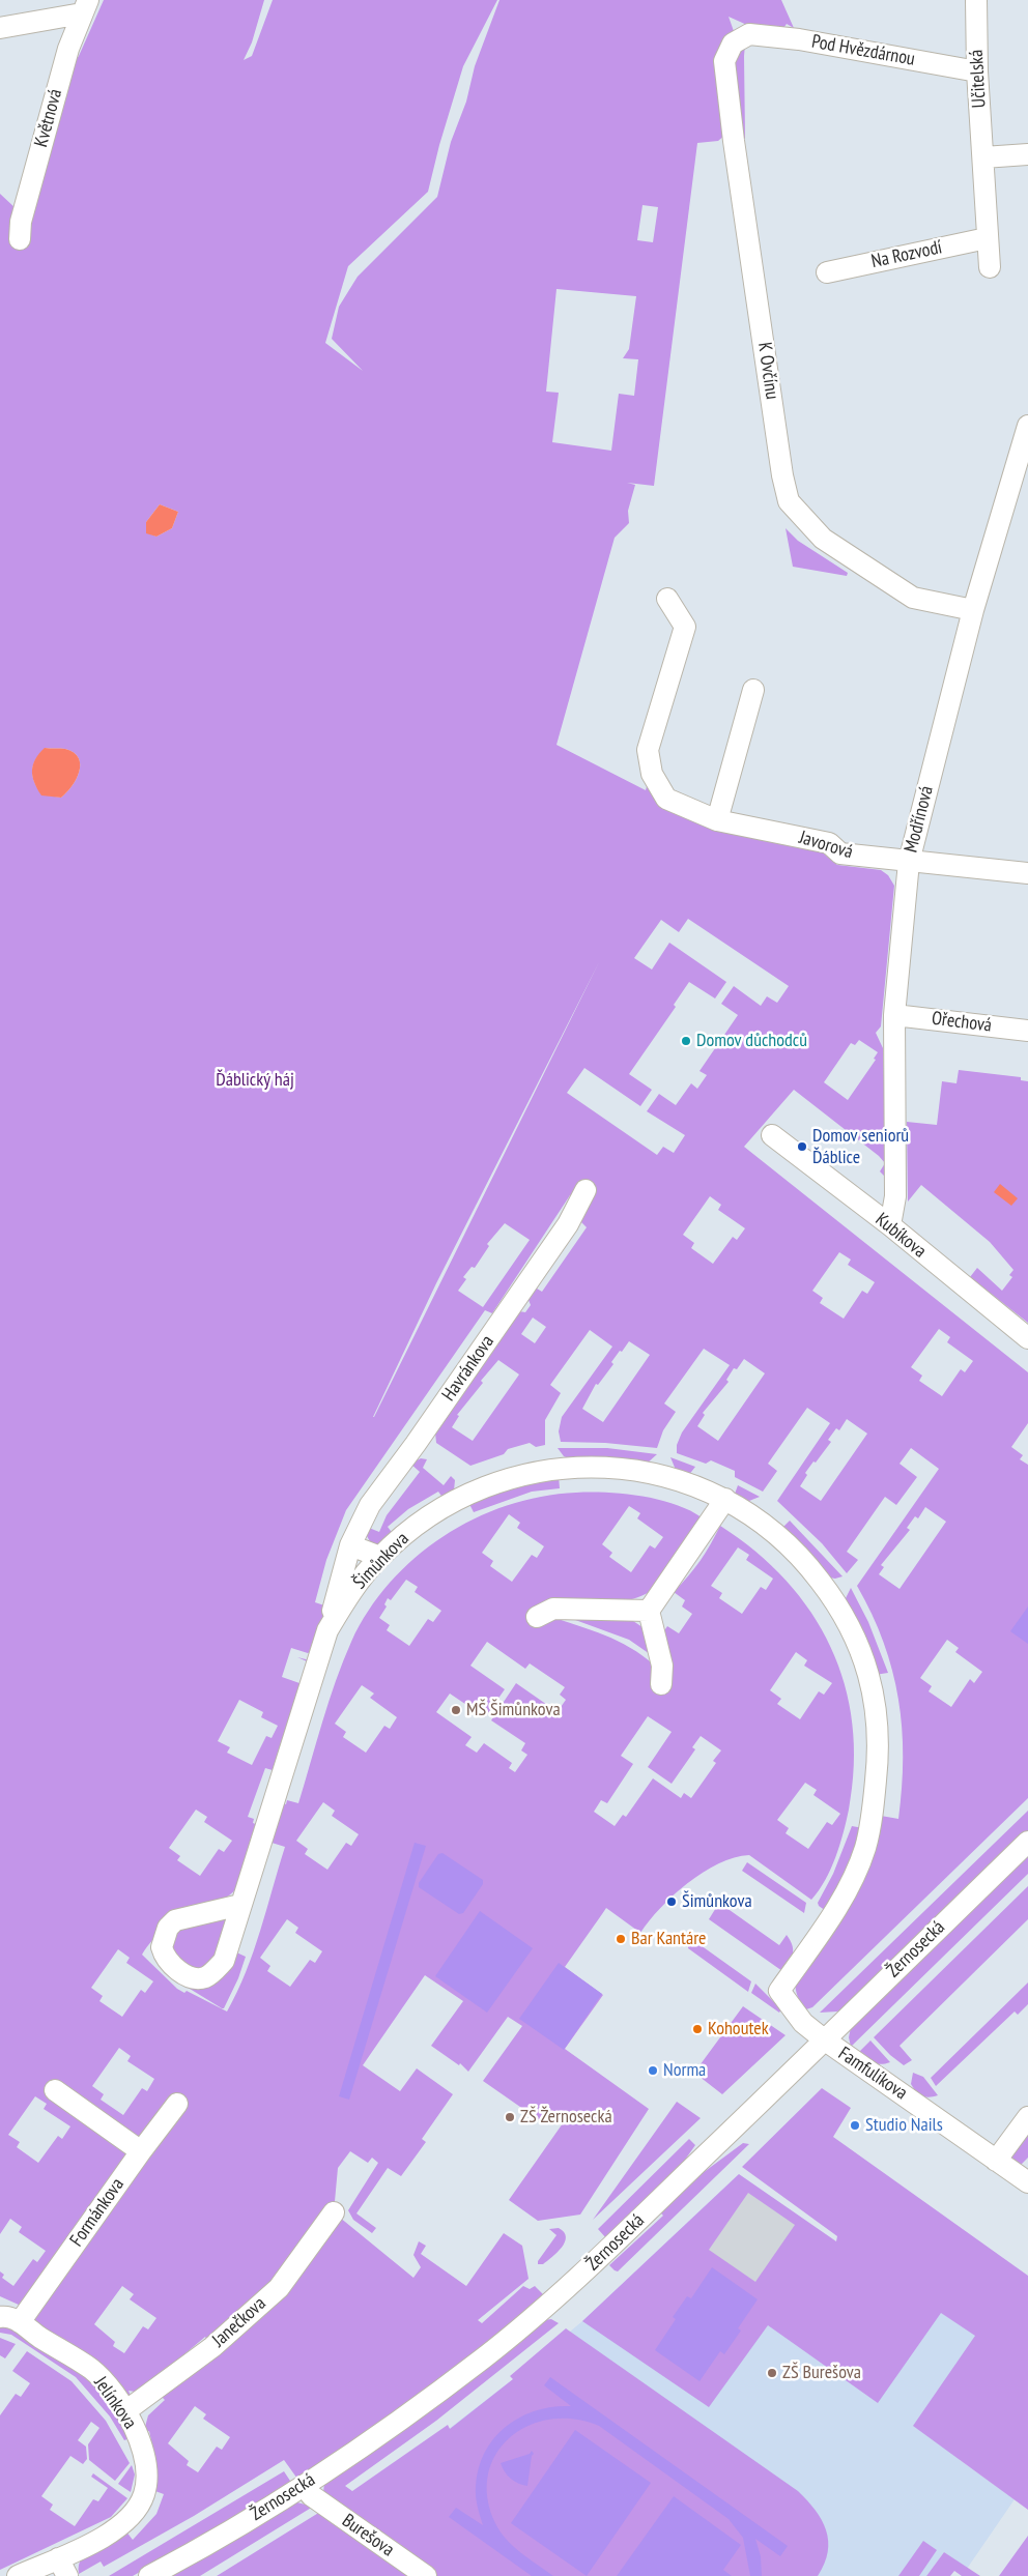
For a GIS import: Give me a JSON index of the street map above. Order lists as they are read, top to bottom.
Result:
{
  "streets": {
    "street": [
      "Pod Hvězdárnou",
      "Učitelská",
      "Květnová",
      "Na Rozvodí",
      "K Ovčínu",
      "Modřínová",
      "Javorová",
      "Ořechová",
      "Kubíkova",
      "Havránkova",
      "Šimůnkova",
      "Žernosecká",
      "Famfulíkova",
      "Formánkova",
      "Janečkova",
      "Jelínkova",
      "Burešova"
    ]
  },
  "crossings": [
    ["Pod Hvězdárnou", "Učitelská"],
    ["Pod Hvězdárnou", "K Ovčínu"],
    ["Učitelská", "Na Rozvodí"],
    ["K Ovčínu", "Modřínová"],
    ["Modřínová", "Javorová"],
    ["Modřínová", "Ořechová"],
    ["Modřínová", "Kubíkova"],
    ["Havránkova", "Šimůnkova"],
    ["Šimůnkova", "Žernosecká"],
    ["Šimůnkova", "Famfulíkova"],
    ["Žernosecká", "Famfulíkova"],
    ["Formánkova", "Jelínkova"],
    ["Janečkova", "Jelínkova"]
  ],
  "parks": ["Ďáblický háj"],
  "places": [
    "Domov důchodců",
    "Domov seniorů Ďáblice",
    "MŠ Šimůnkova",
    "Šimůnkova",
    "Bar Kantáre",
    "Kohoutek",
    "Norma",
    "ZŠ Žernosecká",
    "Studio Nails",
    "ZŠ Burešova"
  ]
}
